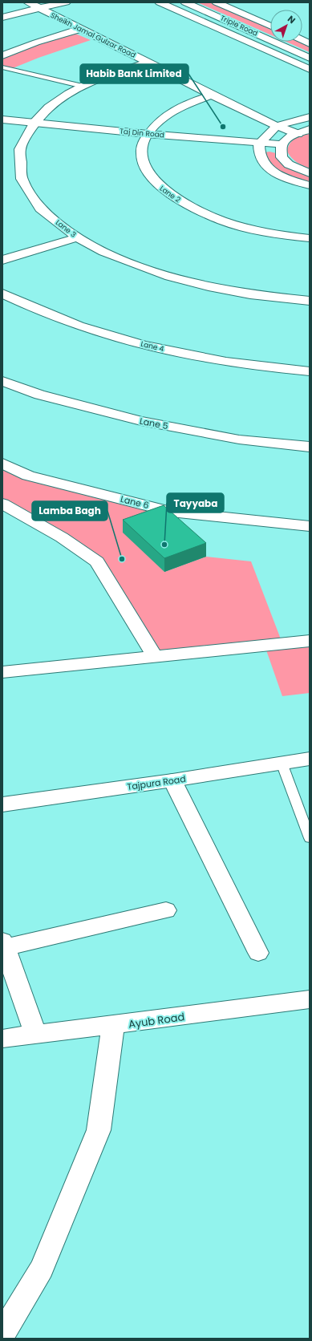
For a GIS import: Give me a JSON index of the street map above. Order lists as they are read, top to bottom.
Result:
{
  "streets": {
    "street": [
      "Triple Road",
      "Sheikh Jamal Gulzar Road",
      "Taj Din Road",
      "Lane 2",
      "Lane 3",
      "Lane 4",
      "Lane 5",
      "Lane 6",
      "Tajpura Road",
      "Ayub Road"
    ]
  },
  "crossings": [
    ["Sheikh Jamal Gulzar Road", "Lane 2"],
    ["Sheikh Jamal Gulzar Road", "Lane 3"],
    ["Taj Din Road", "Lane 2"],
    ["Taj Din Road", "Lane 3"]
  ],
  "places": ["Habib Bank Limited", "Tayyaba", "Lamba Bagh"],
  "north": "top right"
}
